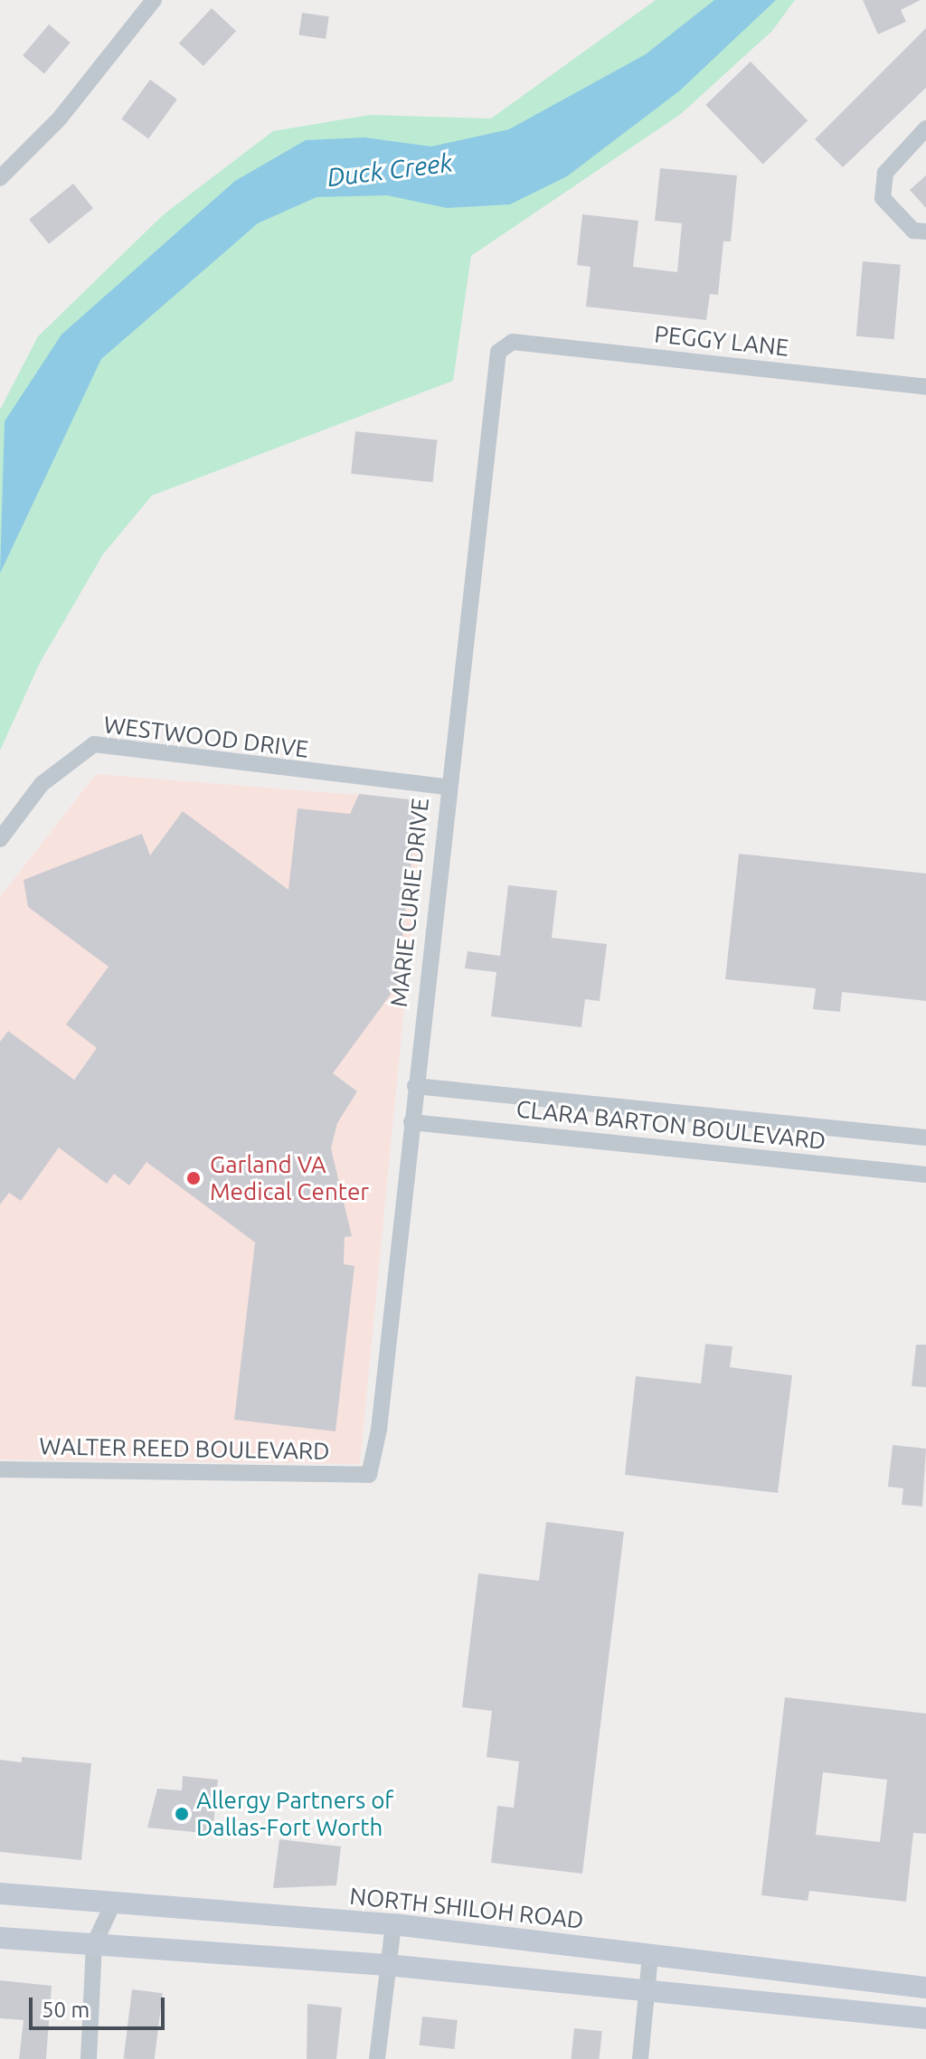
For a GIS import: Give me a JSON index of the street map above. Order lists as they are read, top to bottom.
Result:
{
  "streets": {
    "main road": ["NORTH SHILOH ROAD"],
    "street": [
      "PEGGY LANE",
      "WESTWOOD DRIVE",
      "MARIE CURIE DRIVE",
      "CLARA BARTON BOULEVARD",
      "WALTER REED BOULEVARD"
    ]
  },
  "crossings": [
    ["PEGGY LANE", "MARIE CURIE DRIVE"],
    ["WESTWOOD DRIVE", "MARIE CURIE DRIVE"],
    ["MARIE CURIE DRIVE", "CLARA BARTON BOULEVARD"],
    ["MARIE CURIE DRIVE", "WALTER REED BOULEVARD"]
  ],
  "water": ["Duck Creek"],
  "places": ["Garland VA Medical Center", "Allergy Partners of Dallas-Fort Worth"],
  "scale_bar": "50 m"
}
